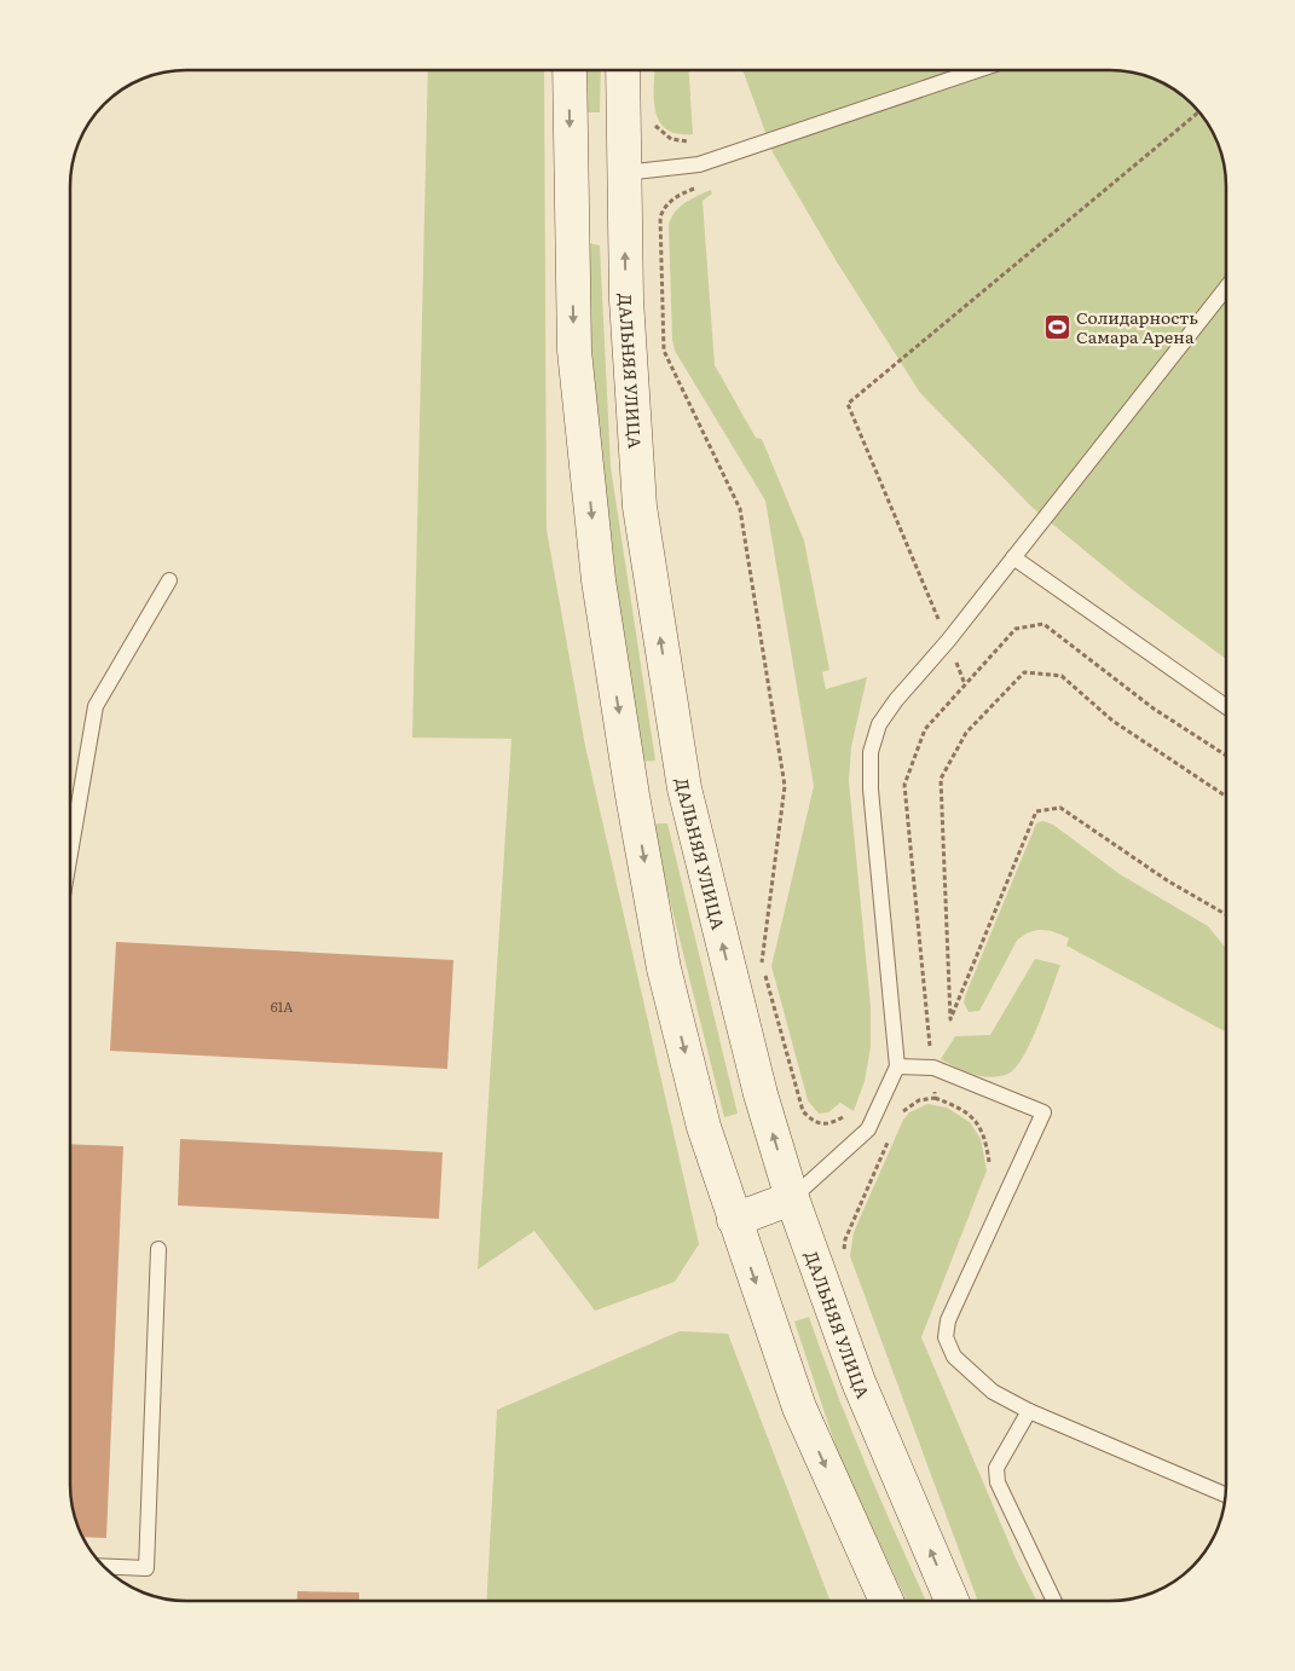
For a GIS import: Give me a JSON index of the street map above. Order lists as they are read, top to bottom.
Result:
{
  "streets": {
    "main road": ["ДАЛЬНЯЯ УЛИЦА"]
  },
  "places": {
    "sports": ["Солидарность Самара Арена"]
  },
  "house_numbers": ["61А"]
}
